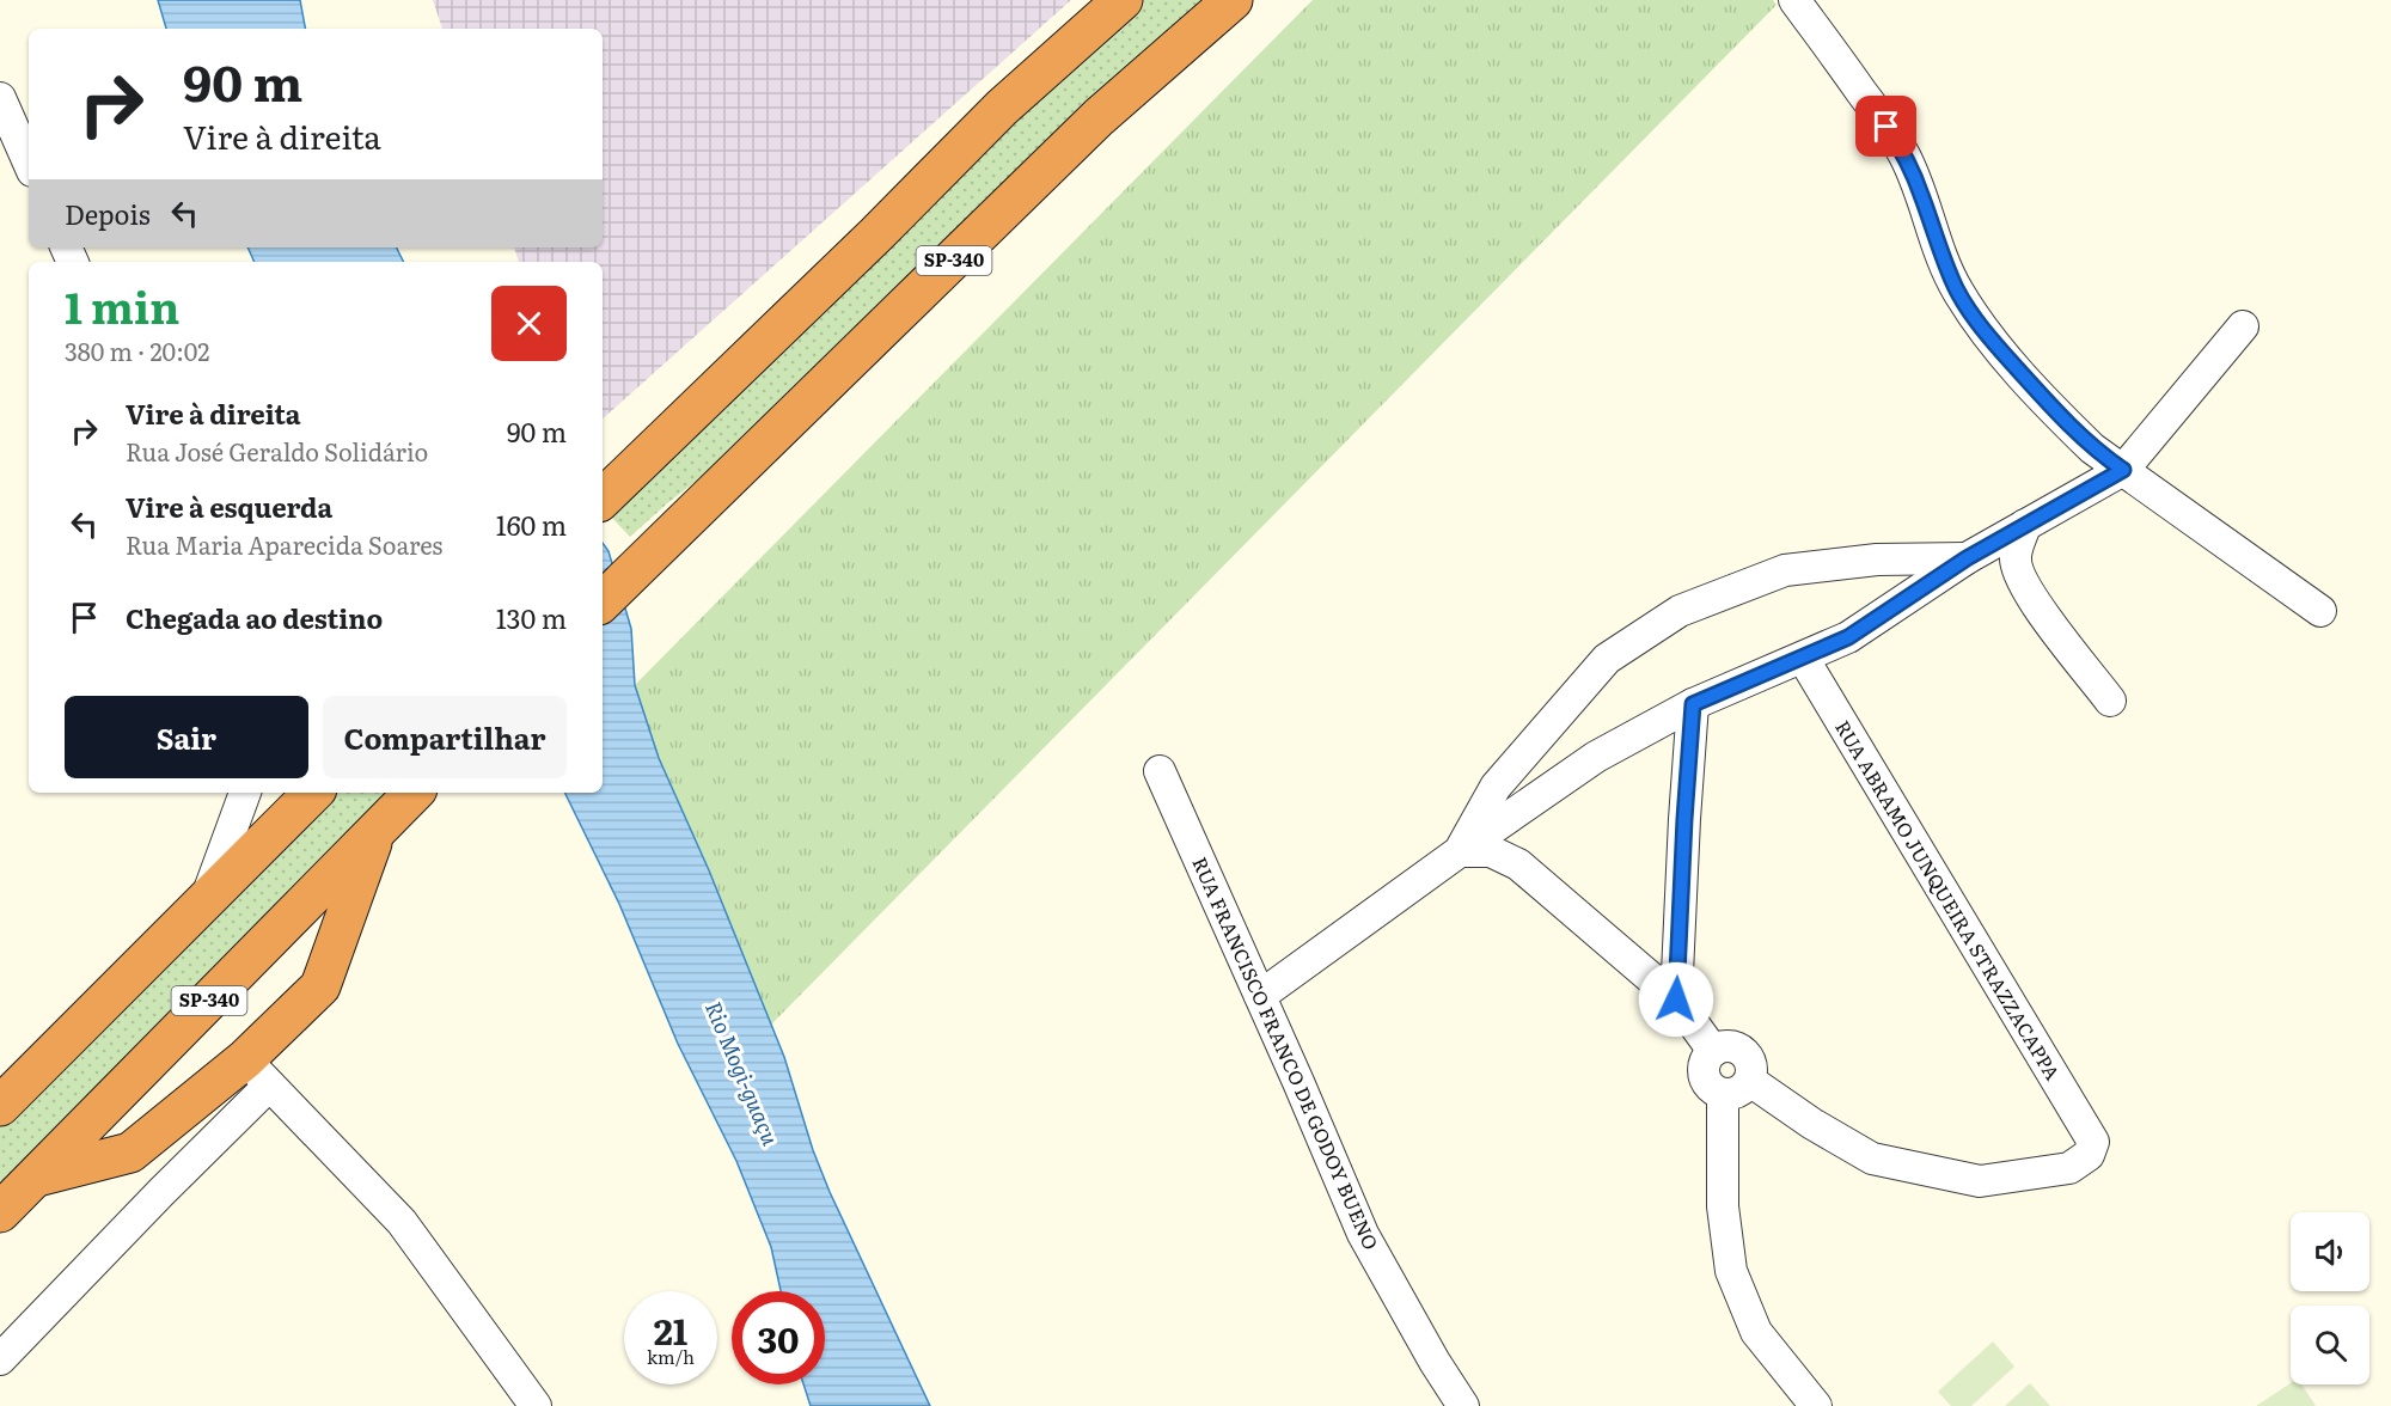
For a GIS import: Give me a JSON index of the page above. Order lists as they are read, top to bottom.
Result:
{
  "streets": {
    "highway": ["SP-340"],
    "street": ["RUA ABRAMO JUNQUEIRA STRAZZACAPPA", "RUA FRANCISCO FRANCO DE GODOY BUENO"]
  },
  "water": ["Rio Mogi-guaçu"],
  "page": {
    "turn": ["90 m", "Vire à direita"],
    "then": "Depois",
    "heading": ["1 min", "380 m · 20:02"],
    "list": [
      {
        "name": "Vire à direita",
        "note": "Rua José Geraldo Solidário",
        "value": "90 m"
      },
      {
        "name": "Vire à esquerda",
        "note": "Rua Maria Aparecida Soares",
        "value": "160 m"
      },
      {
        "name": "Chegada ao destino",
        "value": "130 m"
      }
    ],
    "buttons": ["Sair", "Compartilhar"],
    "speed": "21 km/h",
    "limit": "30"
  }
}
